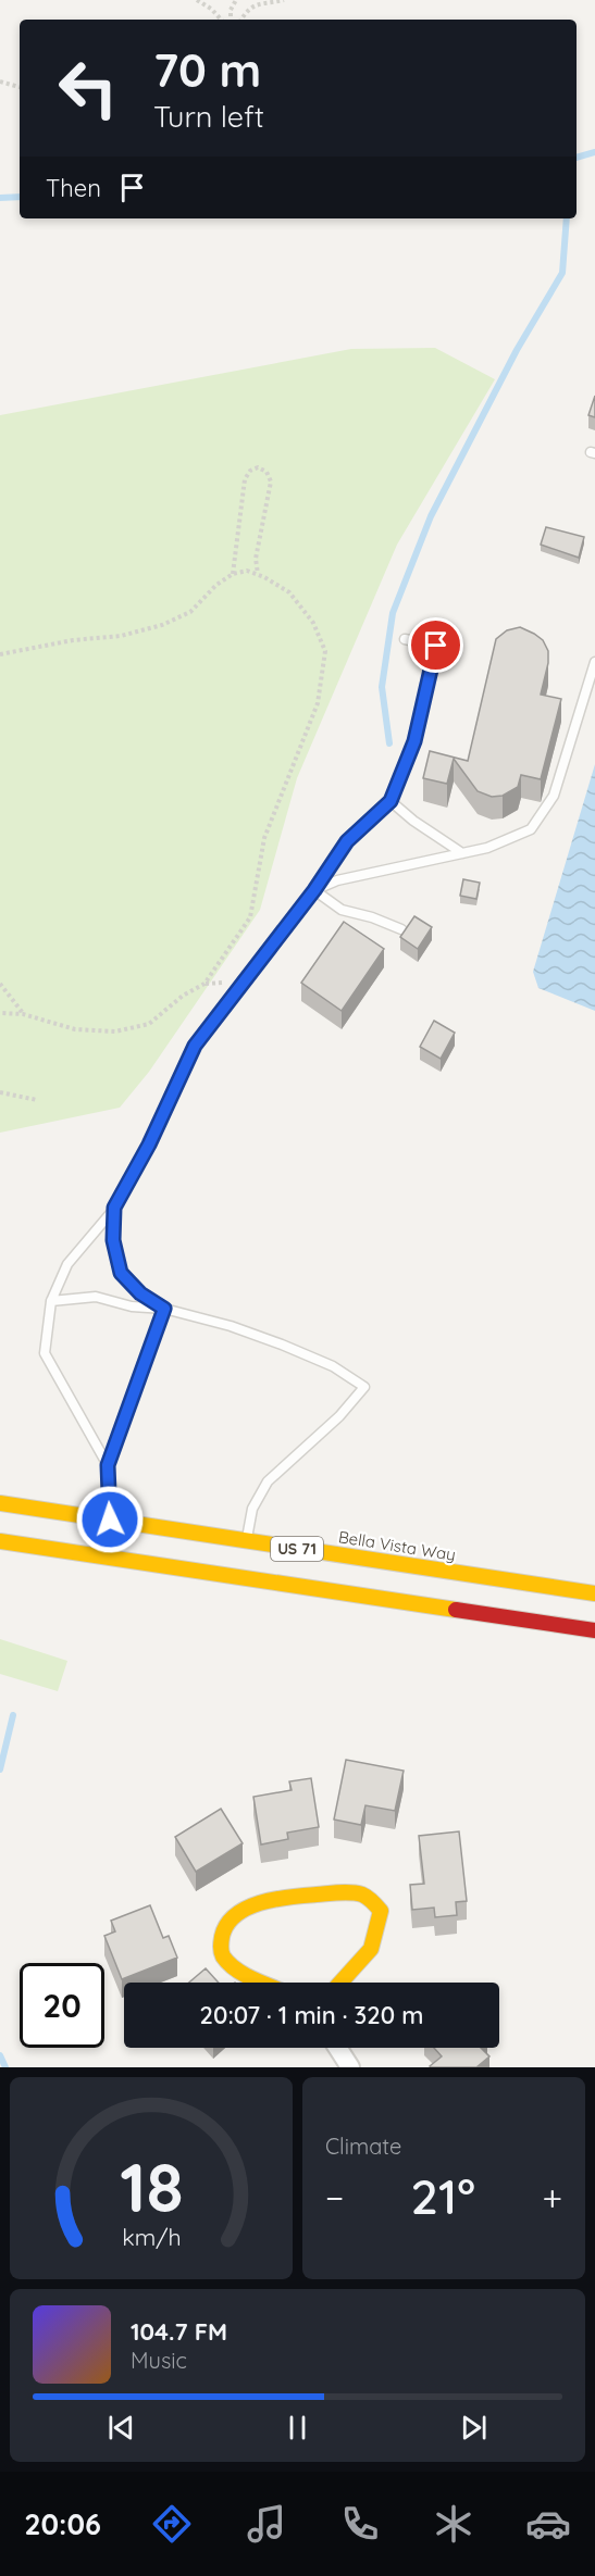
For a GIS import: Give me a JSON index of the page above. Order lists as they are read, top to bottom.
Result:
{
  "streets": {
    "main road": ["Bella Vista Way", "US 71"]
  },
  "page": {
    "turn": ["70 m", "Turn left"],
    "then": "Then",
    "limit": "20",
    "trip": "20:07 · 1 min · 320 m",
    "tile": "Climate",
    "heat": ["−", "21°", "+"],
    "song": ["104.7 FM", "Music"],
    "tabs": "20:06",
    "gauge": ["18", "km/h"]
  }
}
